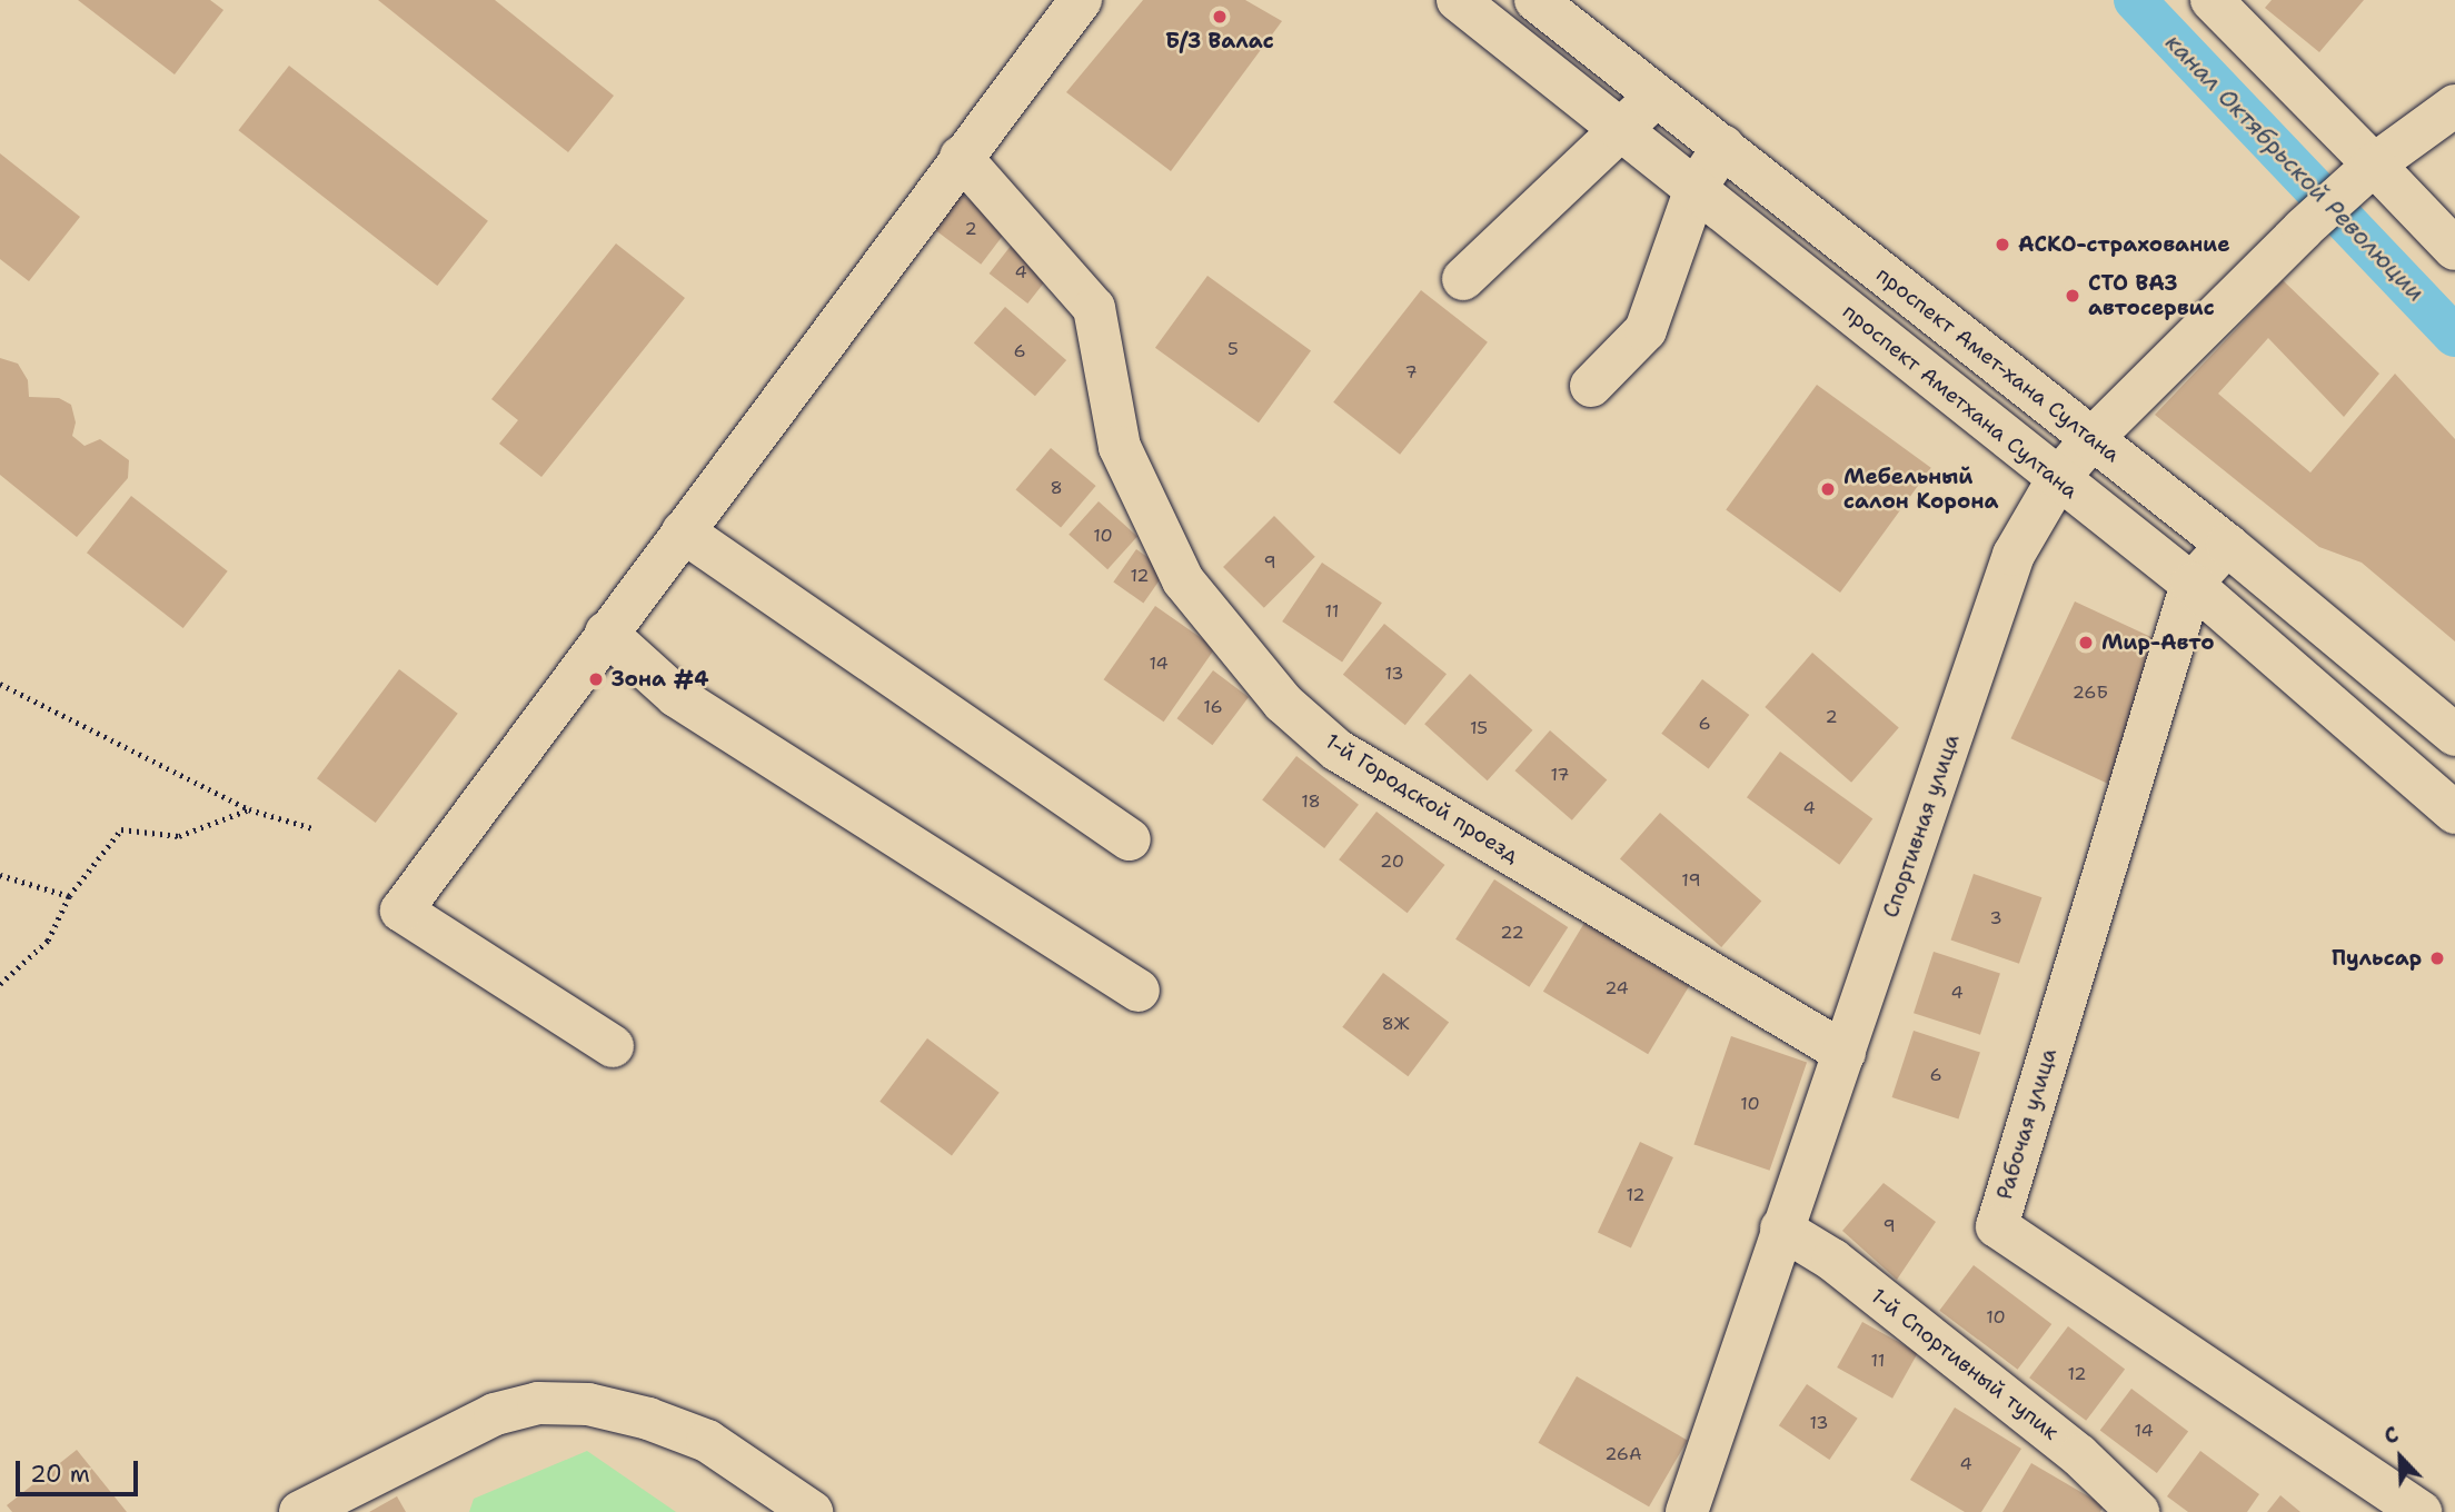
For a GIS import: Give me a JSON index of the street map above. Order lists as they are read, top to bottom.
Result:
{
  "streets": {
    "street": [
      "проспект Амет-хана Султана",
      "проспект Аметхана Султана",
      "1-й Городской проезд",
      "Спортивная улица",
      "Рабочая улица",
      "1-й Спортивный тупик"
    ]
  },
  "crossings": [
    ["проспект Амет-хана Султана", "Спортивная улица"],
    ["проспект Амет-хана Султана", "Рабочая улица"],
    ["проспект Аметхана Султана", "Спортивная улица"],
    ["проспект Аметхана Султана", "Рабочая улица"],
    ["1-й Городской проезд", "Спортивная улица"],
    ["Спортивная улица", "1-й Спортивный тупик"]
  ],
  "water": ["канал Октябрьской Революции"],
  "places": [
    "Б/З Валас",
    "АСКО-страхование",
    "СТО ВАЗ автосервис",
    "Мебельный салон Корона",
    "Мир-Авто",
    "Зона #4",
    "Пульсар"
  ],
  "house_numbers": [
    "2",
    "4",
    "5",
    "6",
    "7",
    "8",
    "10",
    "9",
    "12",
    "11",
    "14",
    "13",
    "26Б",
    "16",
    "2",
    "6",
    "15",
    "17",
    "18",
    "4",
    "20",
    "19",
    "3",
    "22",
    "24",
    "4",
    "8Ж",
    "6",
    "10",
    "12",
    "9",
    "10",
    "11",
    "12",
    "13",
    "14",
    "26А",
    "4"
  ],
  "scale_bar": "20 m",
  "north": "top left"
}
